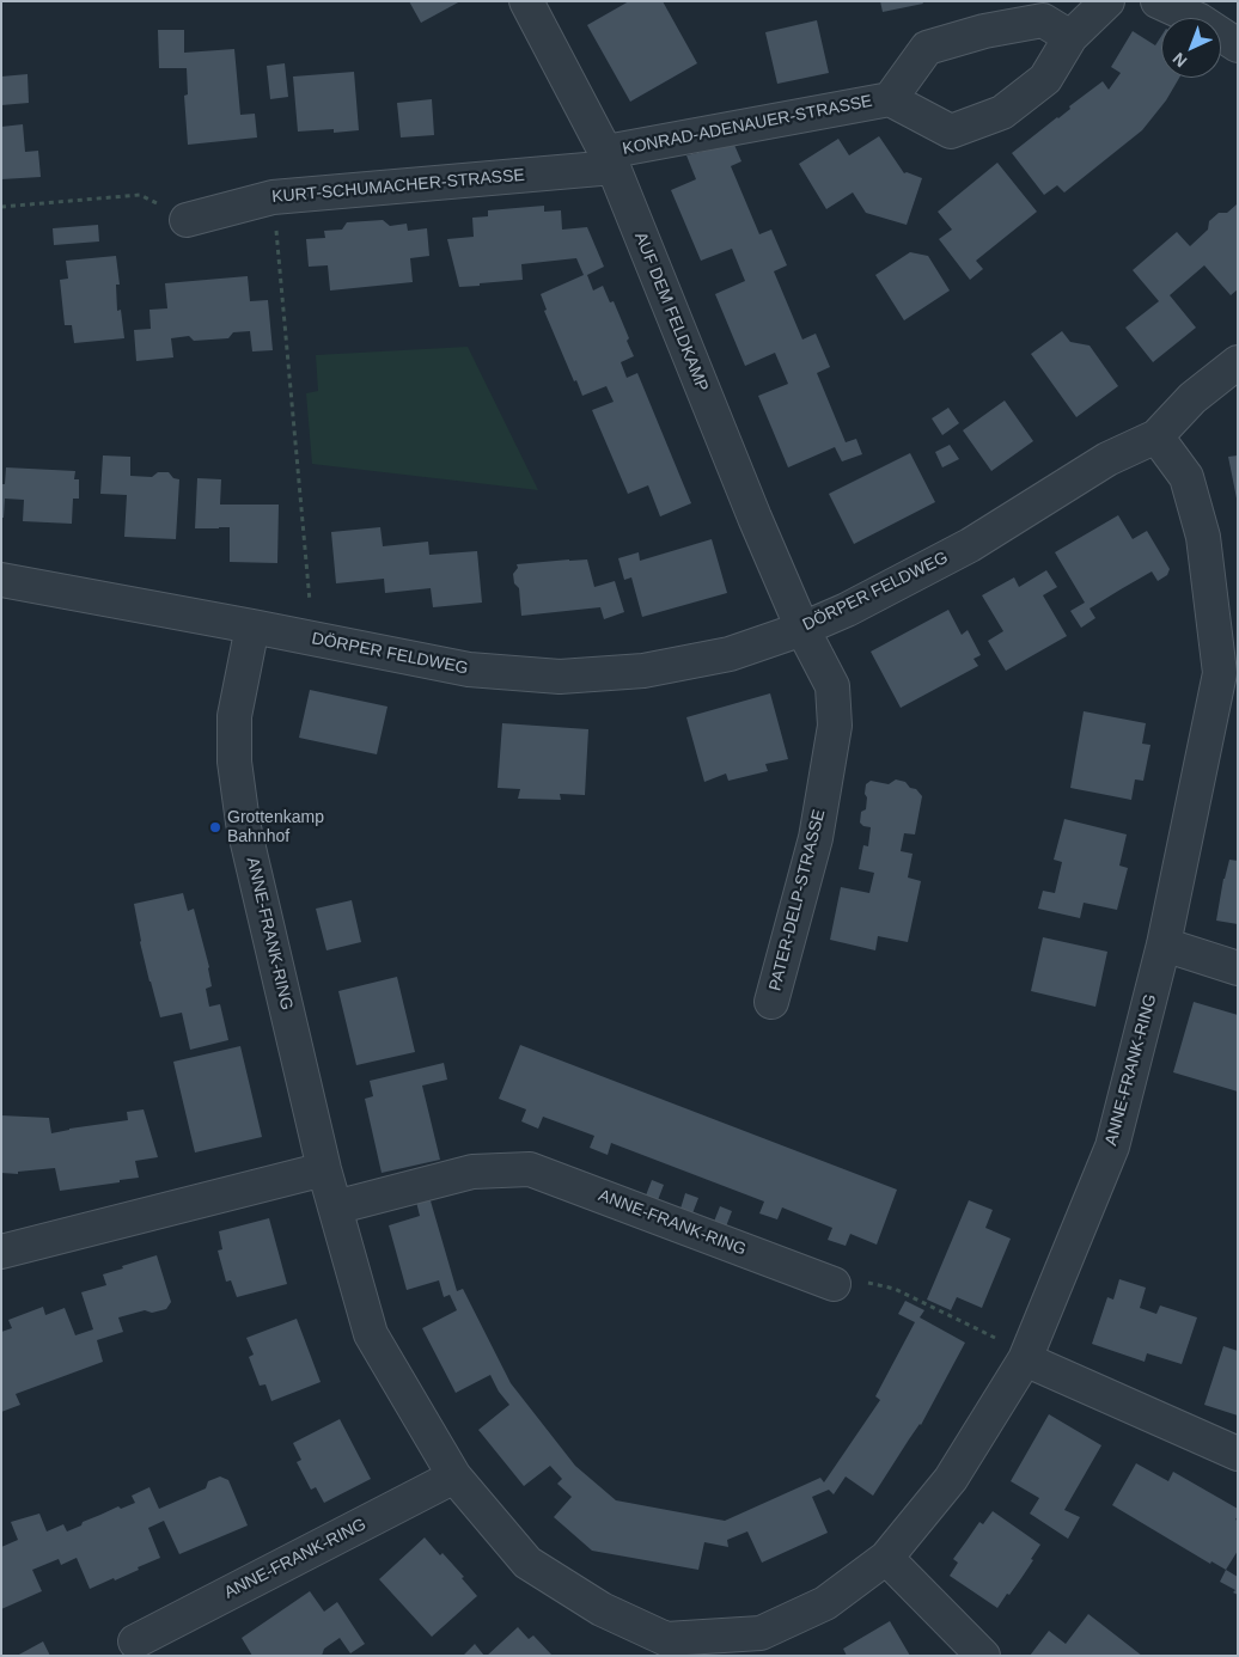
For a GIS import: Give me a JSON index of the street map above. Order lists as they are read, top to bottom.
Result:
{
  "streets": {
    "street": [
      "KONRAD-ADENAUER-STRASSE",
      "KURT-SCHUMACHER-STRASSE",
      "AUF DEM FELDKAMP",
      "DÖRPER FELDWEG",
      "PATER-DELP-STRASSE",
      "ANNE-FRANK-RING"
    ]
  },
  "crossings": [
    ["KONRAD-ADENAUER-STRASSE", "KURT-SCHUMACHER-STRASSE"],
    ["KONRAD-ADENAUER-STRASSE", "AUF DEM FELDKAMP"],
    ["KURT-SCHUMACHER-STRASSE", "AUF DEM FELDKAMP"],
    ["AUF DEM FELDKAMP", "DÖRPER FELDWEG"],
    ["AUF DEM FELDKAMP", "PATER-DELP-STRASSE"],
    ["DÖRPER FELDWEG", "PATER-DELP-STRASSE"],
    ["DÖRPER FELDWEG", "ANNE-FRANK-RING"]
  ],
  "places": ["Grottenkamp Bahnhof"],
  "north": "bottom left"
}
